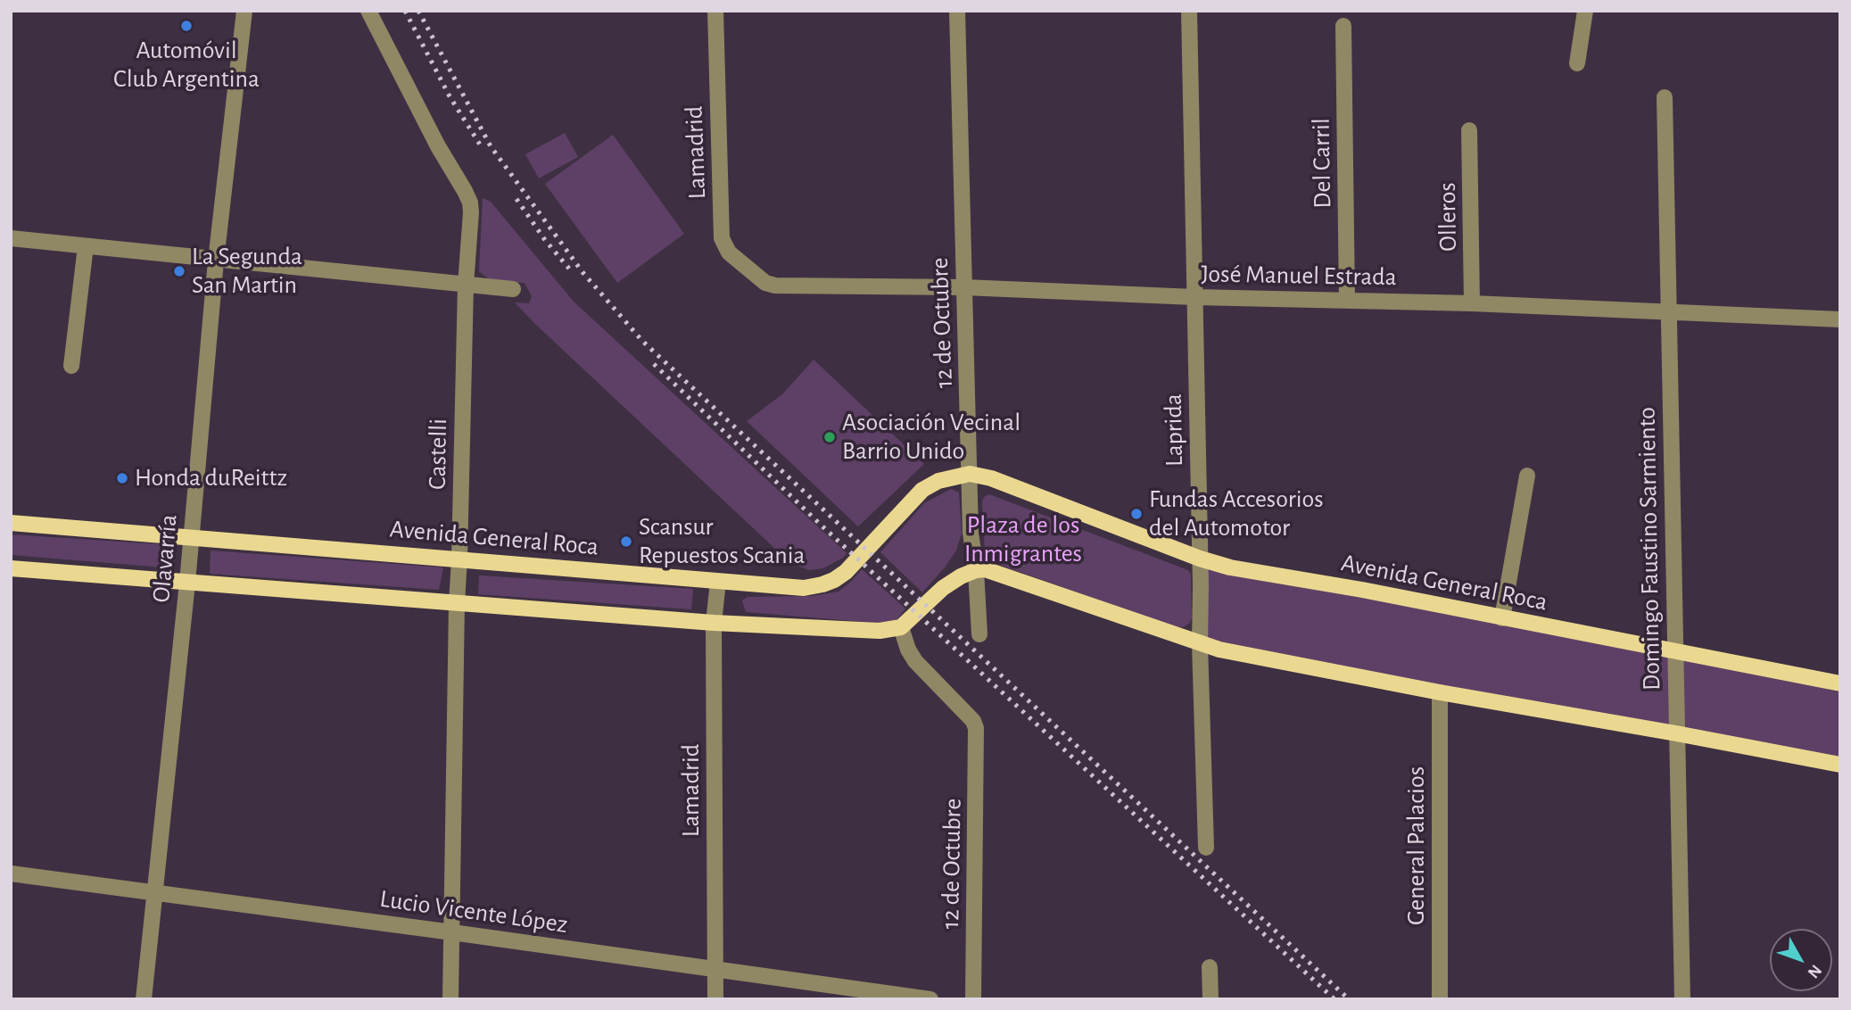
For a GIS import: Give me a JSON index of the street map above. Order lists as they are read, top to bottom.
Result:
{
  "streets": {
    "main road": ["Avenida General Roca"],
    "street": [
      "Lamadrid",
      "Del Carril",
      "Olleros",
      "José Manuel Estrada",
      "12 de Octubre",
      "Laprida",
      "Castelli",
      "Domingo Faustino Sarmiento",
      "Olavarría",
      "General Palacios",
      "Lucio Vicente López"
    ]
  },
  "crossings": [
    ["Lamadrid", "José Manuel Estrada"],
    ["Lamadrid", "Avenida General Roca"],
    ["Lamadrid", "Lucio Vicente López"],
    ["Del Carril", "José Manuel Estrada"],
    ["Olleros", "José Manuel Estrada"],
    ["José Manuel Estrada", "12 de Octubre"],
    ["José Manuel Estrada", "Laprida"],
    ["José Manuel Estrada", "Domingo Faustino Sarmiento"],
    ["12 de Octubre", "Avenida General Roca"],
    ["Laprida", "Avenida General Roca"],
    ["Castelli", "Avenida General Roca"],
    ["Castelli", "Lucio Vicente López"],
    ["Avenida General Roca", "Domingo Faustino Sarmiento"],
    ["Avenida General Roca", "Olavarría"],
    ["Olavarría", "Lucio Vicente López"]
  ],
  "parks": ["Plaza de los Inmigrantes"],
  "places": [
    "Automóvil Club Argentina",
    "La Segunda San Martin",
    "Asociación Vecinal Barrio Unido",
    "Honda duReittz",
    "Fundas Accesorios del Automotor",
    "Scansur Repuestos Scania"
  ],
  "north": "bottom right"
}
